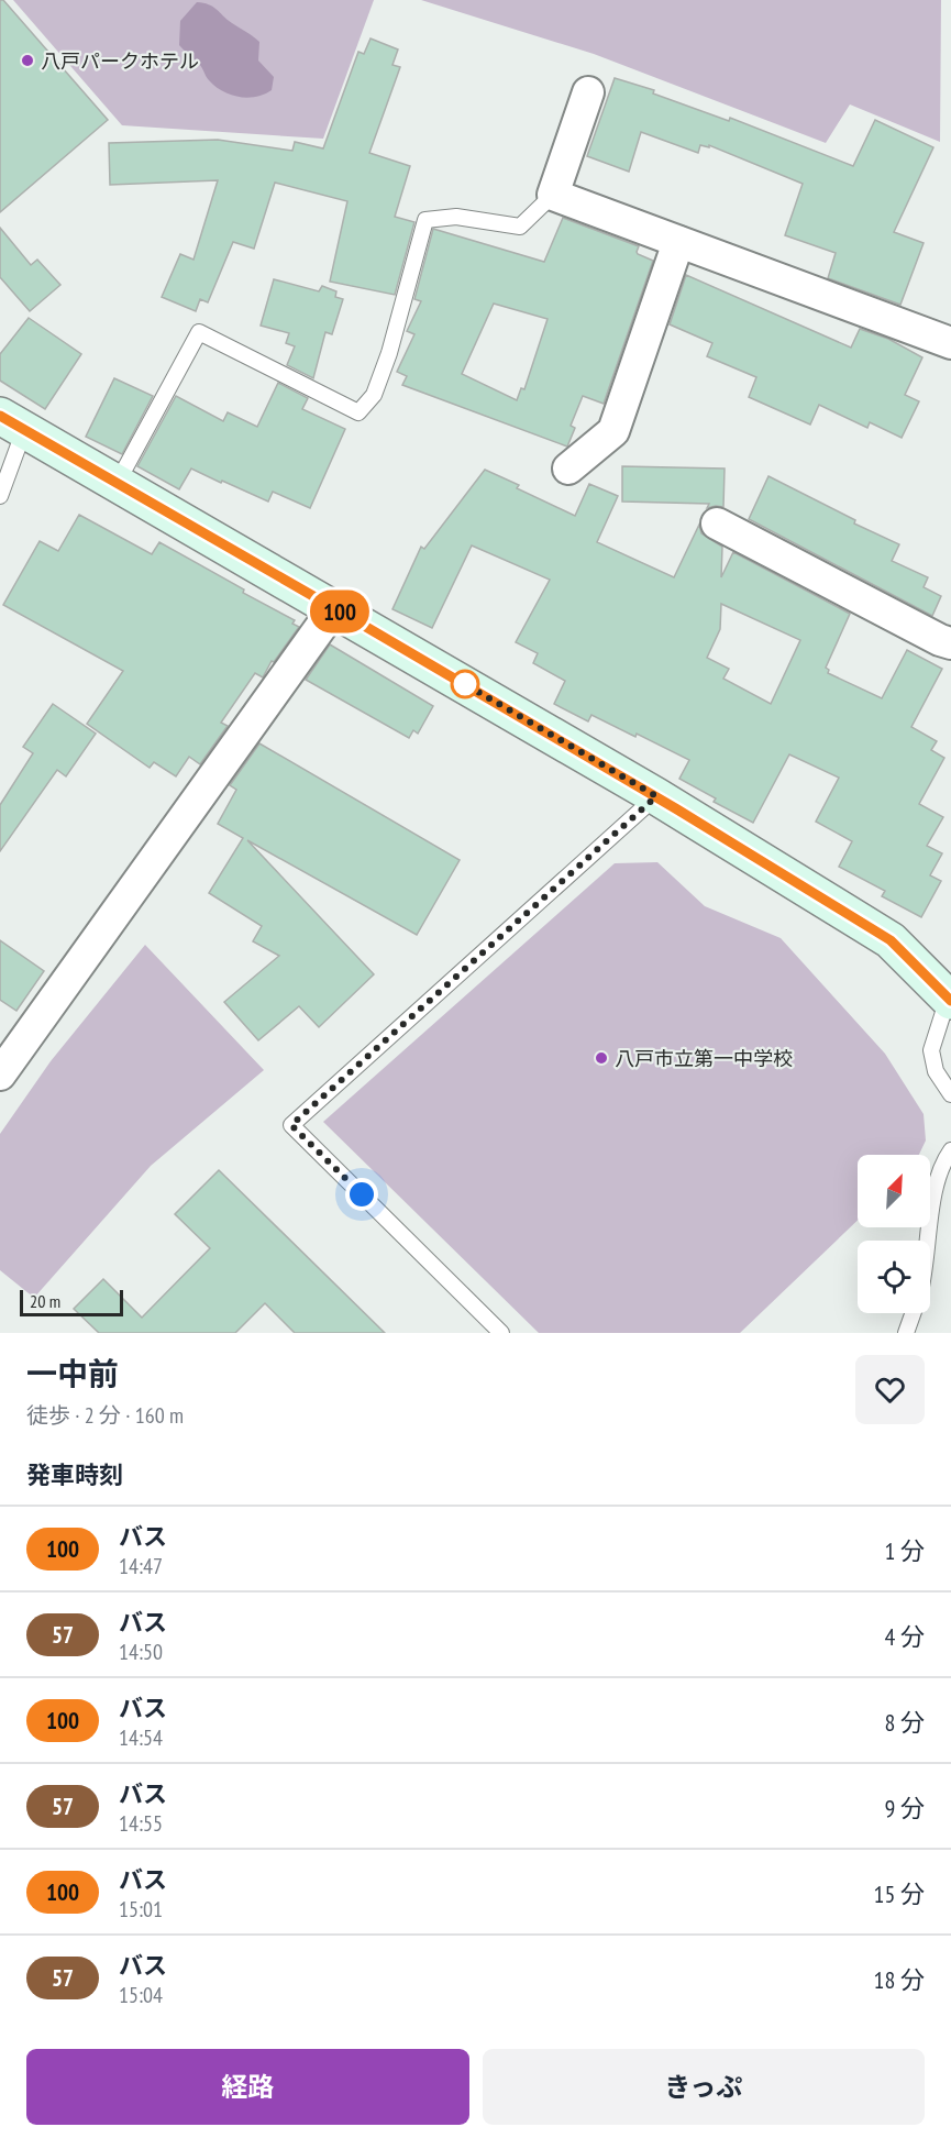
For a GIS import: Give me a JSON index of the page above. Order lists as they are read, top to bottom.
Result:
{
  "places": ["八戸パークホテル", "八戸市立第一中学校"],
  "lines": ["bus line 100"],
  "scale_bar": "20 m",
  "north": "top right",
  "page": {
    "on_map": "100",
    "scale": "20 m",
    "heading": [
      ["一中前", "徒歩 · 2 分 · 160 m"],
      "発車時刻"
    ],
    "list": [
      {
        "mark": "100",
        "name": "バス",
        "note": "14:47",
        "value": "1 分"
      },
      {
        "mark": "57",
        "name": "バス",
        "note": "14:50",
        "value": "4 分"
      },
      {
        "mark": "100",
        "name": "バス",
        "note": "14:54",
        "value": "8 分"
      },
      {
        "mark": "57",
        "name": "バス",
        "note": "14:55",
        "value": "9 分"
      },
      {
        "mark": "100",
        "name": "バス",
        "note": "15:01",
        "value": "15 分"
      },
      {
        "mark": "57",
        "name": "バス",
        "note": "15:04",
        "value": "18 分"
      }
    ],
    "buttons": ["経路", "きっぷ"]
  }
}
